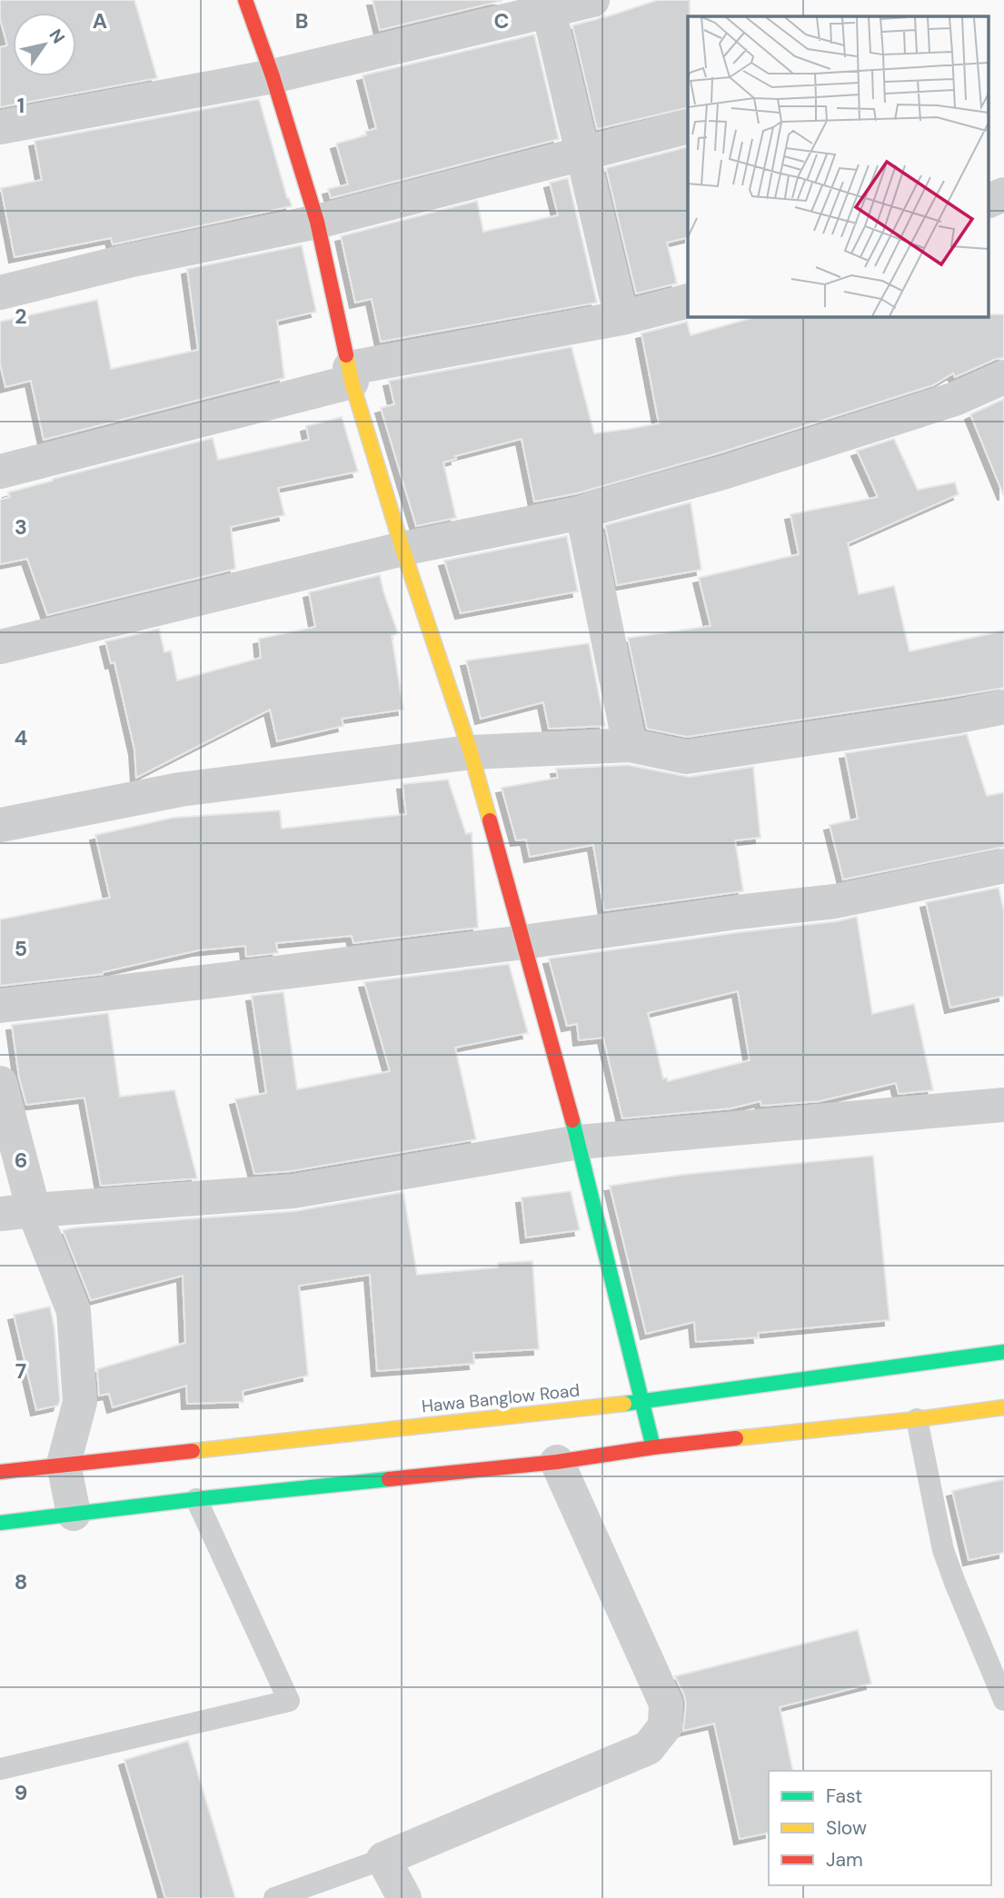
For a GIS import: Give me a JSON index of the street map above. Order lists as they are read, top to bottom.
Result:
{
  "streets": {
    "street": ["Hawa Banglow Road"]
  },
  "legend": ["Fast", "Slow", "Jam"],
  "north": "top right",
  "grid": {
    "columns": ["A", "B", "C"],
    "rows": [
      "1",
      "2",
      "3",
      "4",
      "5",
      "6",
      "7",
      "8",
      "9"
    ]
  }
}
